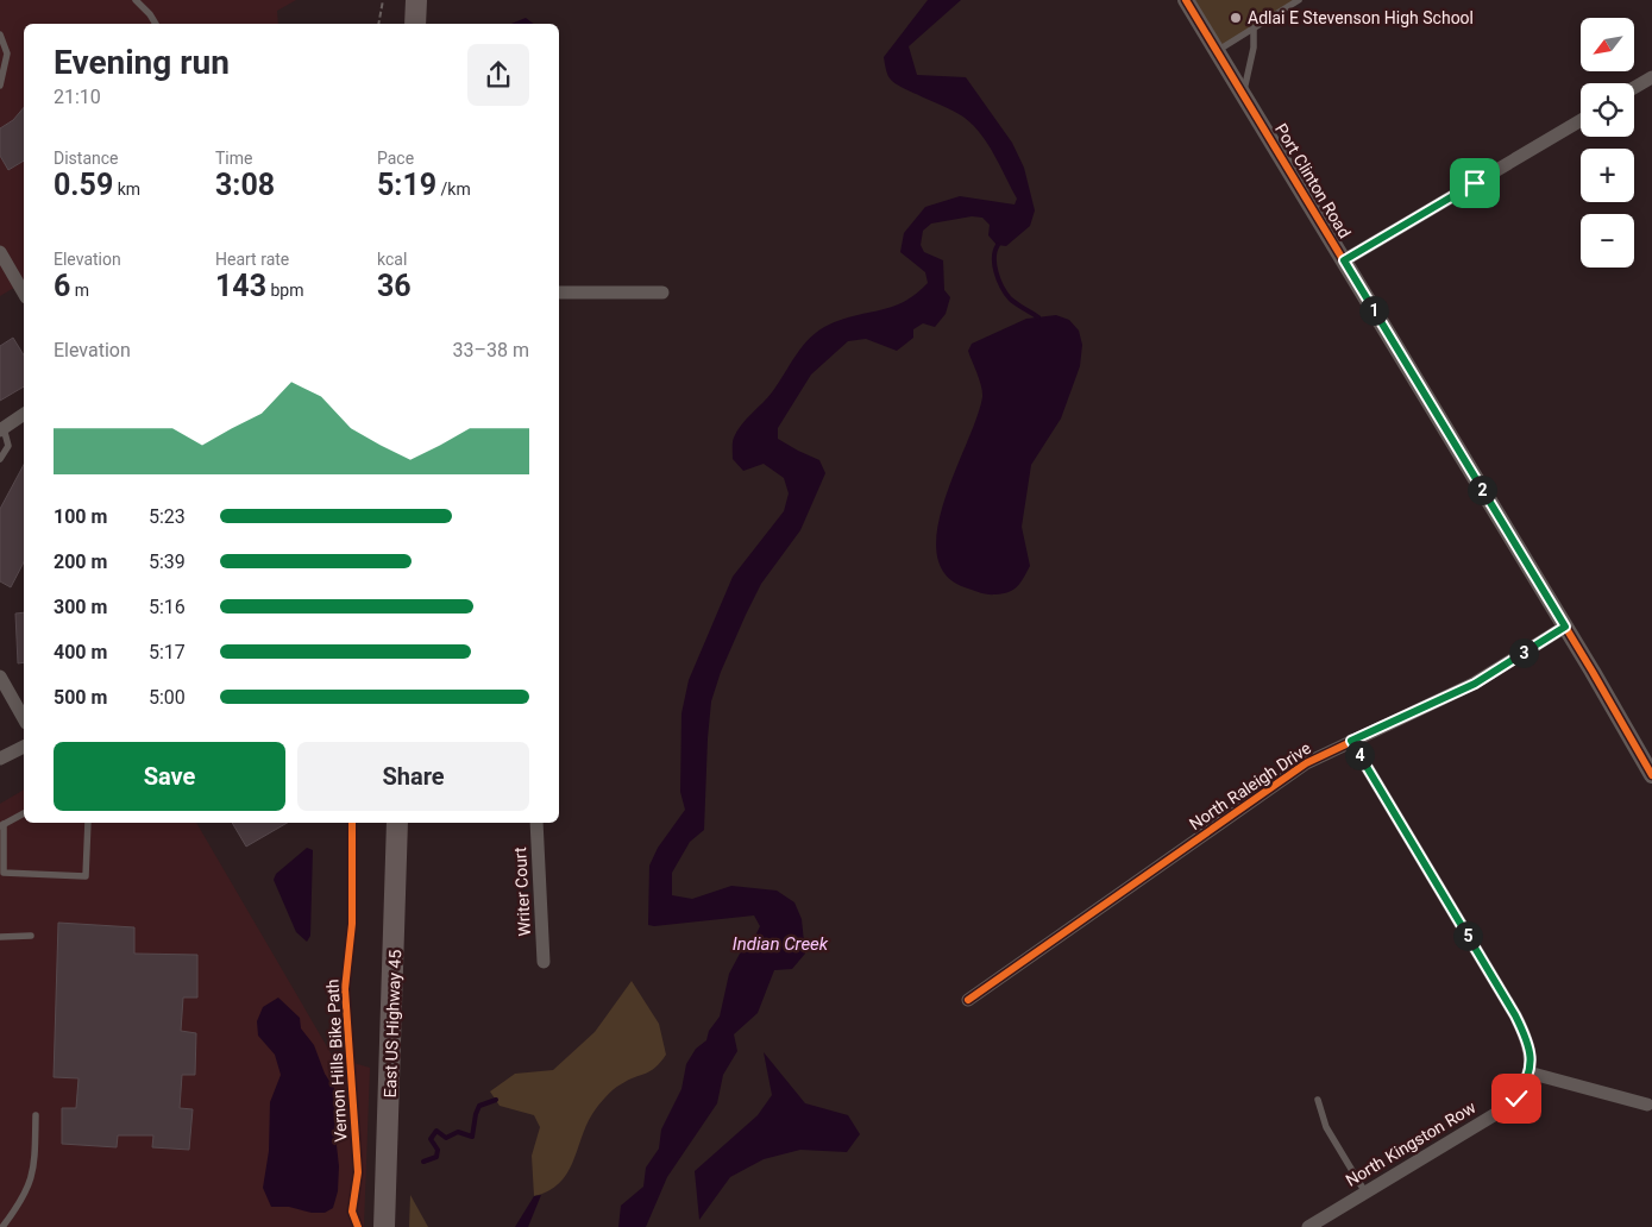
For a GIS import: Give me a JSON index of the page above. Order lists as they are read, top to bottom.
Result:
{
  "streets": {
    "main road": ["East US Highway 45"],
    "street": [
      "Port Clinton Road",
      "North Raleigh Drive",
      "Writer Court",
      "North Kingston Row"
    ],
    "cycle path": ["Vernon Hills Bike Path"]
  },
  "crossings": [
    ["Port Clinton Road", "North Raleigh Drive"],
    ["North Raleigh Drive", "North Kingston Row"]
  ],
  "water": ["Indian Creek"],
  "places": ["Adlai E Stevenson High School"],
  "north": "bottom left",
  "page": {
    "map_buttons": ["+", "−"],
    "heading": ["Evening run", "21:10"],
    "stats": [
      ["Distance", "0.59 km"],
      ["Time", "3:08"],
      ["Pace", "5:19 /km"],
      ["Elevation", "6 m"],
      ["Heart rate", "143 bpm"],
      ["kcal", "36"]
    ],
    "pins": [
      "1",
      "2",
      "3",
      "4",
      "5"
    ],
    "chart": ["Elevation", "33–38 m"],
    "list": [
      {
        "name": "100 m",
        "note": "5:23"
      },
      {
        "name": "200 m",
        "note": "5:39"
      },
      {
        "name": "300 m",
        "note": "5:16"
      },
      {
        "name": "400 m",
        "note": "5:17"
      },
      {
        "name": "500 m",
        "note": "5:00"
      }
    ],
    "buttons": ["Save", "Share"]
  }
}
